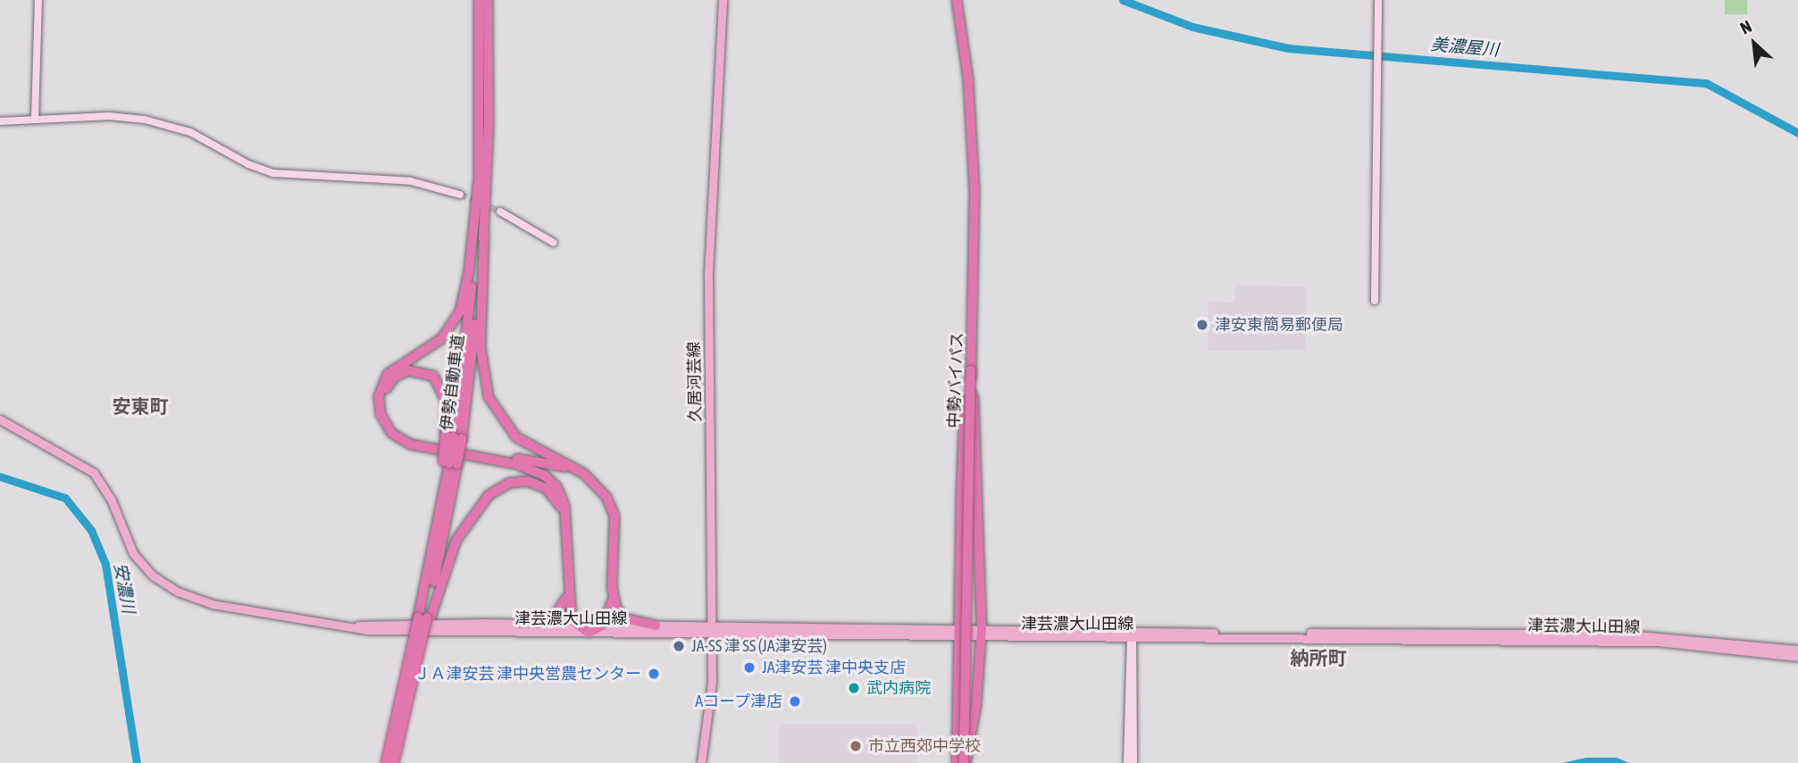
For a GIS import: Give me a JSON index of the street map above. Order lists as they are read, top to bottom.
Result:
{
  "streets": {
    "highway": ["中勢バイパス", "伊勢自動車道"],
    "main road": ["久居河芸線", "津芸濃大山田線"]
  },
  "crossings": [
    ["久居河芸線", "津芸濃大山田線"]
  ],
  "districts": ["安東町", "納所町"],
  "water": ["美濃屋川", "安濃川"],
  "places": [
    "津安東簡易郵便局",
    "JA-SS 津 SS (JA津安芸)",
    "JA津安芸 津中央支店",
    "ＪＡ津安芸 津中央営農センター",
    "武内病院",
    "Aコープ津店",
    "市立西郊中学校"
  ],
  "north": "top left"
}
